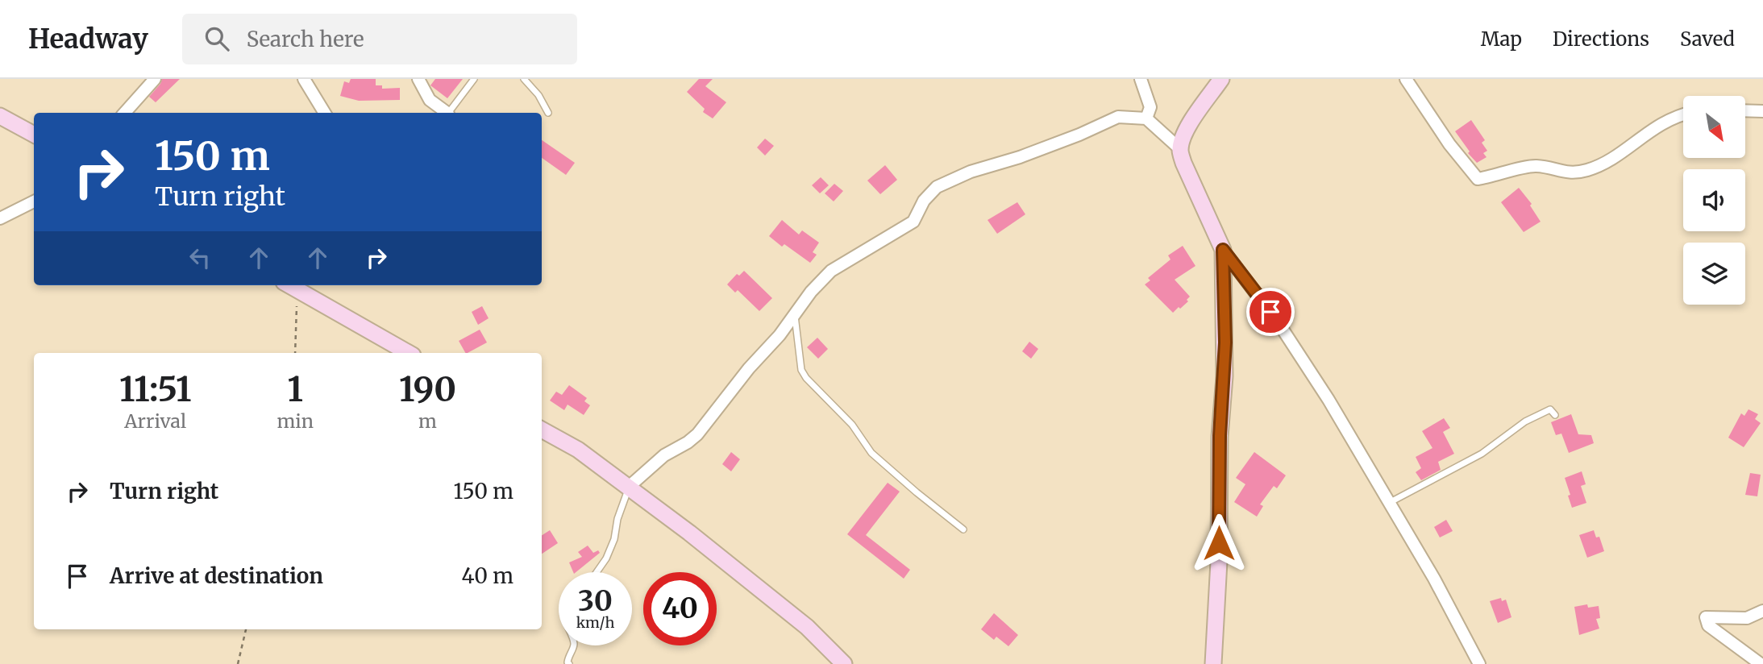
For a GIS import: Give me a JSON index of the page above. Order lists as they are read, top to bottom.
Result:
{
  "north": "bottom right",
  "page": {
    "header": "Headway",
    "search": "Search here",
    "nav": ["Map", "Directions", "Saved"],
    "turn": ["150 m", "Turn right"],
    "eta": [
      "11:51",
      "Arrival",
      "1",
      "min",
      "190",
      "m"
    ],
    "list": [
      {
        "name": "Turn right",
        "value": "150 m"
      },
      {
        "name": "Arrive at destination",
        "value": "40 m"
      }
    ],
    "speed": "30 km/h",
    "limit": "40"
  }
}
